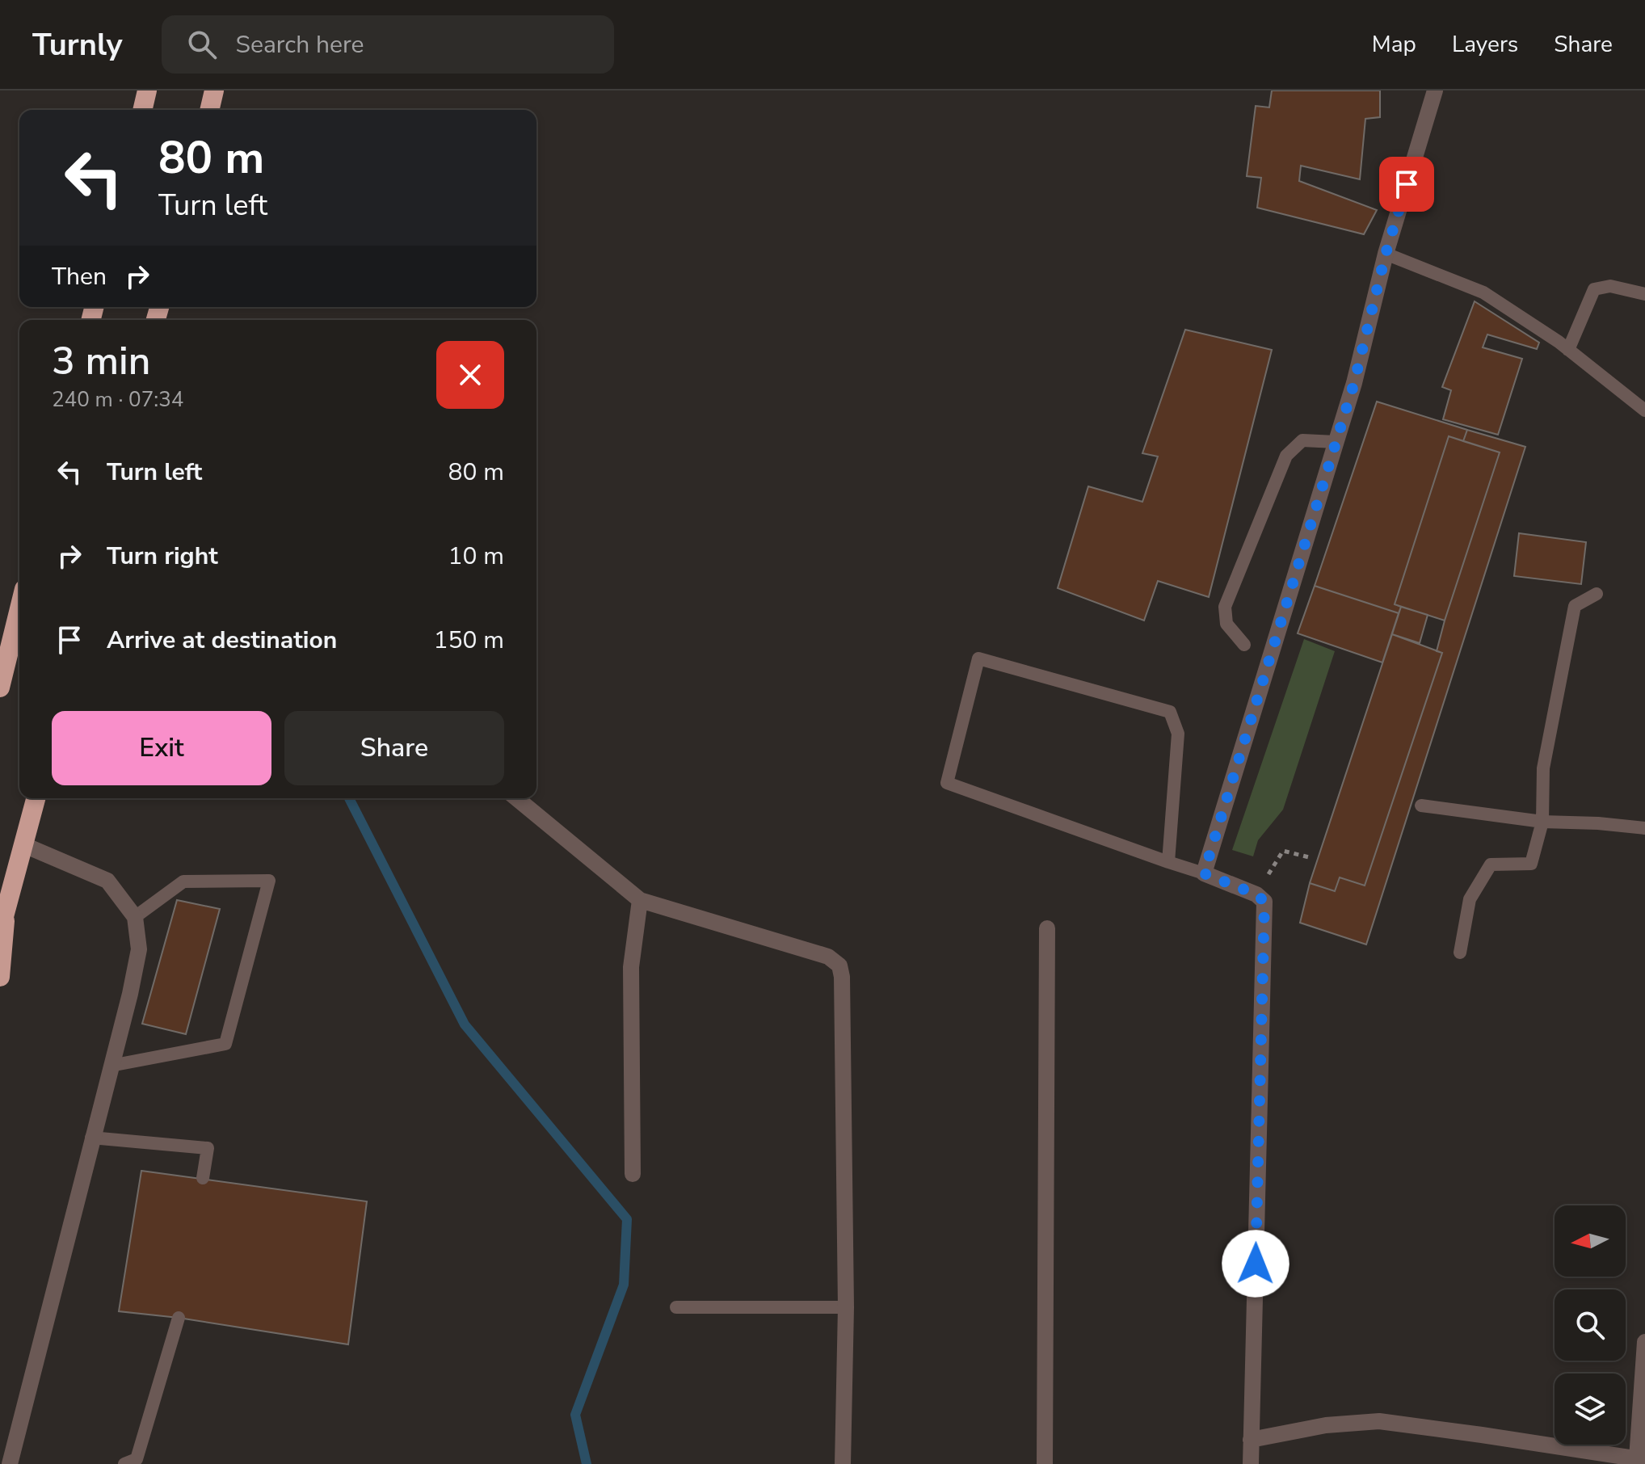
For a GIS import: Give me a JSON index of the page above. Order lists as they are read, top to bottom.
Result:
{
  "north": "left",
  "page": {
    "header": "Turnly",
    "search": "Search here",
    "nav": ["Map", "Layers", "Share"],
    "turn": ["80 m", "Turn left"],
    "then": "Then",
    "heading": ["3 min", "240 m · 07:34"],
    "list": [
      {
        "name": "Turn left",
        "value": "80 m"
      },
      {
        "name": "Turn right",
        "value": "10 m"
      },
      {
        "name": "Arrive at destination",
        "value": "150 m"
      }
    ],
    "buttons": ["Exit", "Share"]
  }
}
